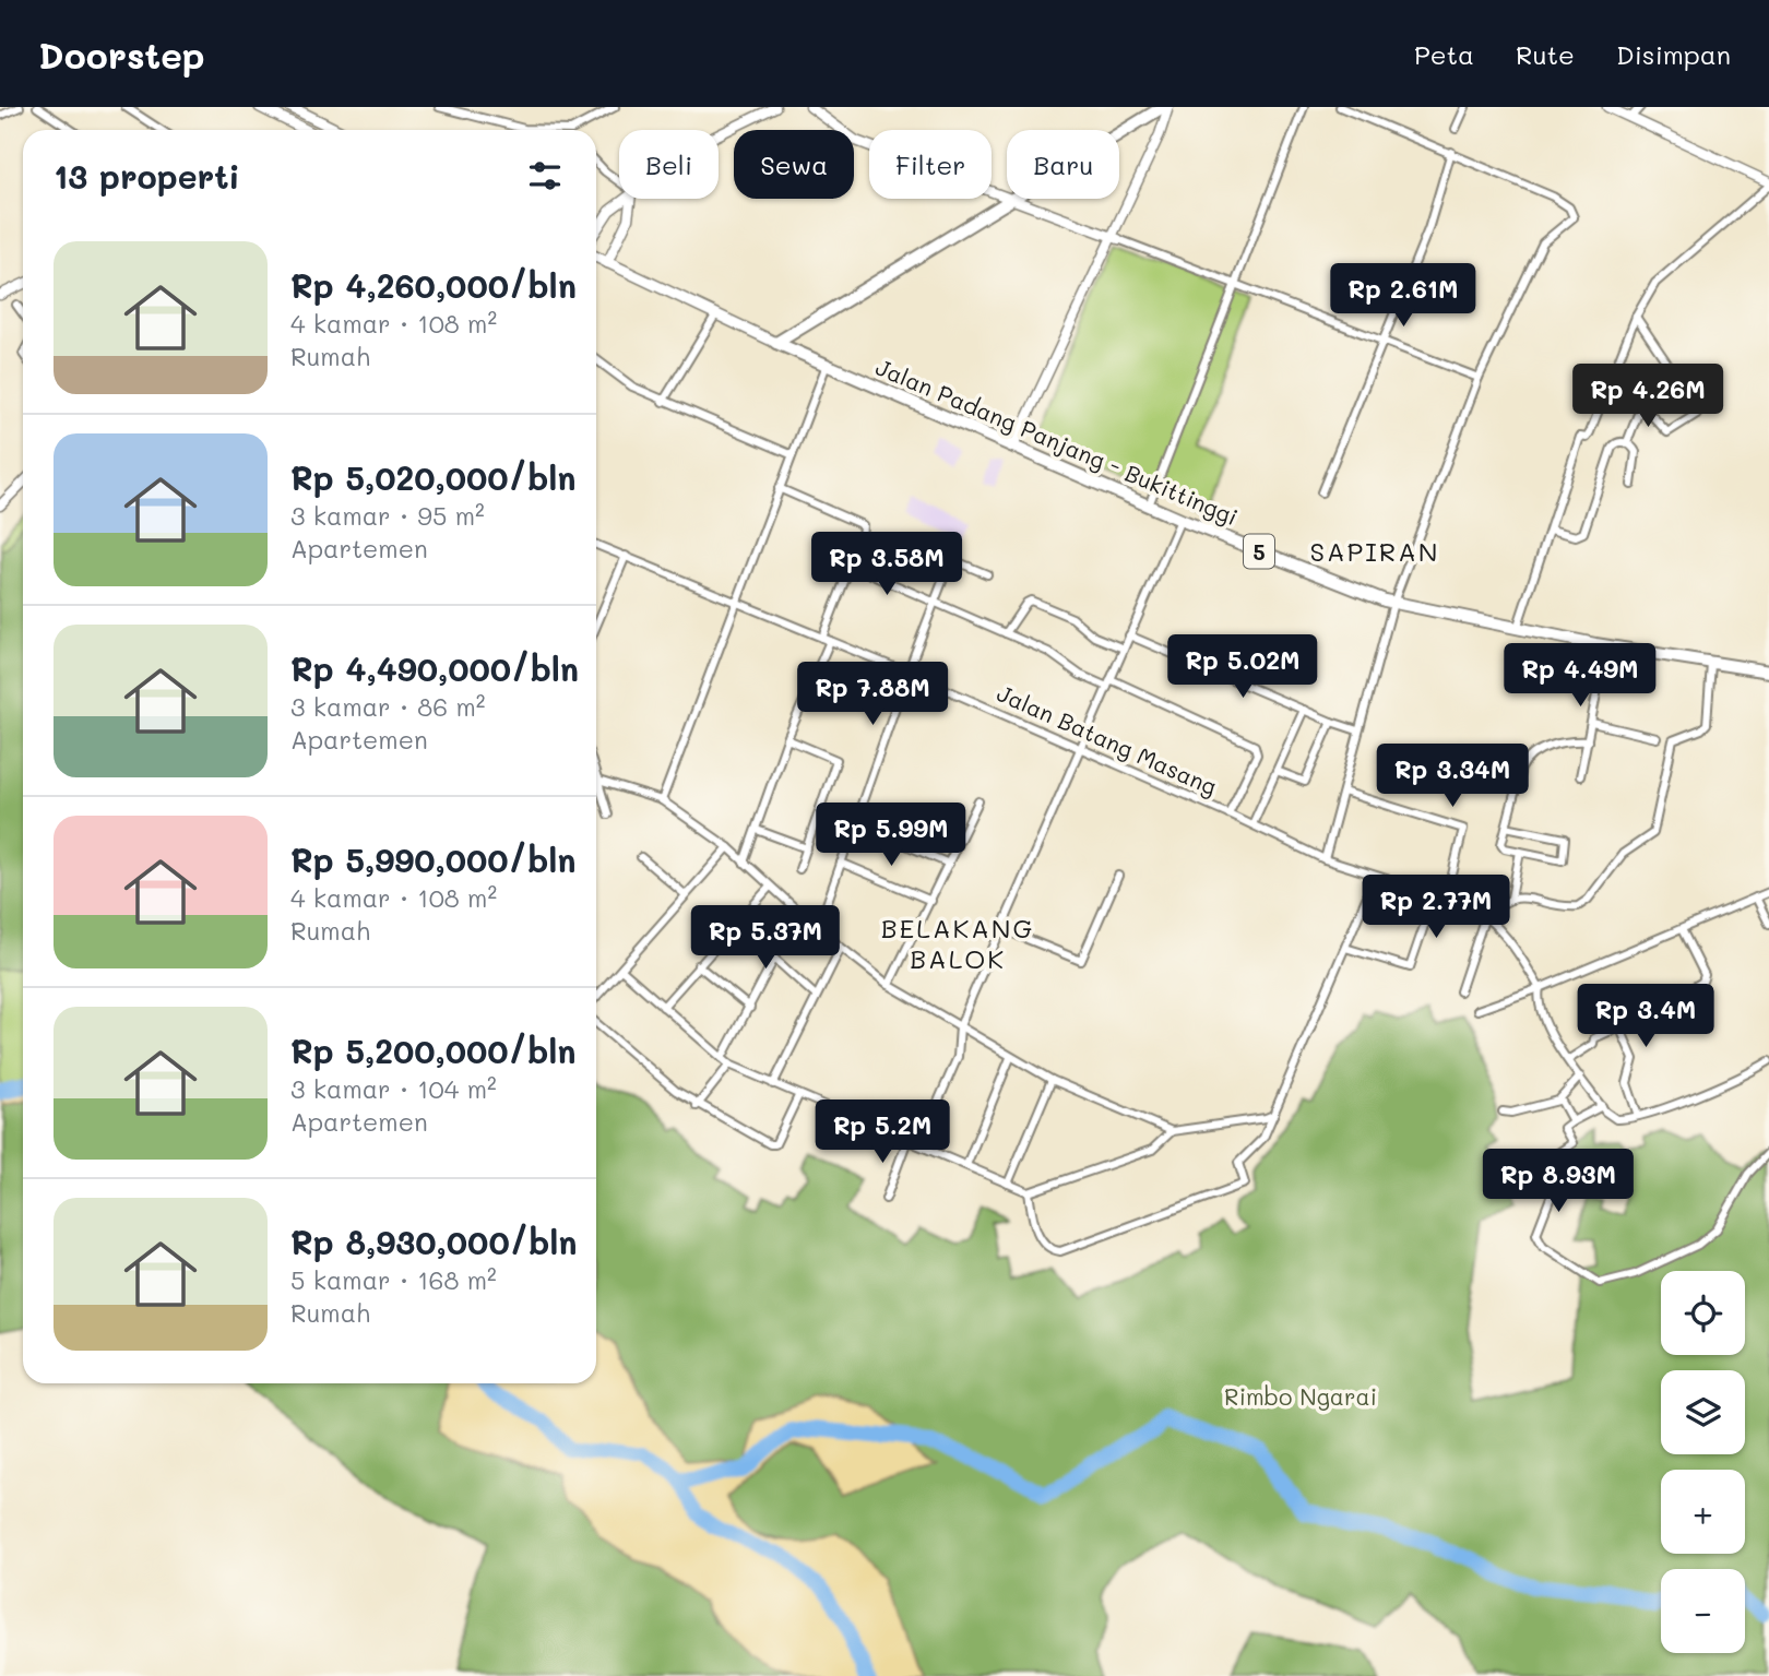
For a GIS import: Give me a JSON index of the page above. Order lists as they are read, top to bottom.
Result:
{
  "streets": {
    "highway": ["Jalan Padang Panjang - Bukittinggi", "5"],
    "street": ["Jalan Batang Masang"]
  },
  "districts": ["SAPIRAN", "BELAKANG BALOK"],
  "parks": ["Rimbo Ngarai"],
  "page": {
    "header": "Doorstep",
    "nav": ["Peta", "Rute", "Disimpan"],
    "chip": [
      "Beli",
      "Sewa",
      "Filter",
      "Baru"
    ],
    "heading": "13 properti",
    "list": [
      {
        "name": "Rp 4,260,000/bln",
        "note": "4 kamar · 108 m² · Rumah"
      },
      {
        "name": "Rp 5,020,000/bln",
        "note": "3 kamar · 95 m² · Apartemen"
      },
      {
        "name": "Rp 4,490,000/bln",
        "note": "3 kamar · 86 m² · Apartemen"
      },
      {
        "name": "Rp 5,990,000/bln",
        "note": "4 kamar · 108 m² · Rumah"
      },
      {
        "name": "Rp 5,200,000/bln",
        "note": "3 kamar · 104 m² · Apartemen"
      },
      {
        "name": "Rp 8,930,000/bln",
        "note": "5 kamar · 168 m² · Rumah"
      }
    ],
    "price": [
      "Rp 2.61M",
      "Rp 4.26M",
      "Rp 3.58M",
      "Rp 5.02M",
      "Rp 4.49M",
      "Rp 7.88M",
      "Rp 3.34M",
      "Rp 5.99M",
      "Rp 2.77M",
      "Rp 5.37M",
      "Rp 3.4M",
      "Rp 5.2M",
      "Rp 8.93M"
    ],
    "map_buttons": ["+", "−"]
  }
}
